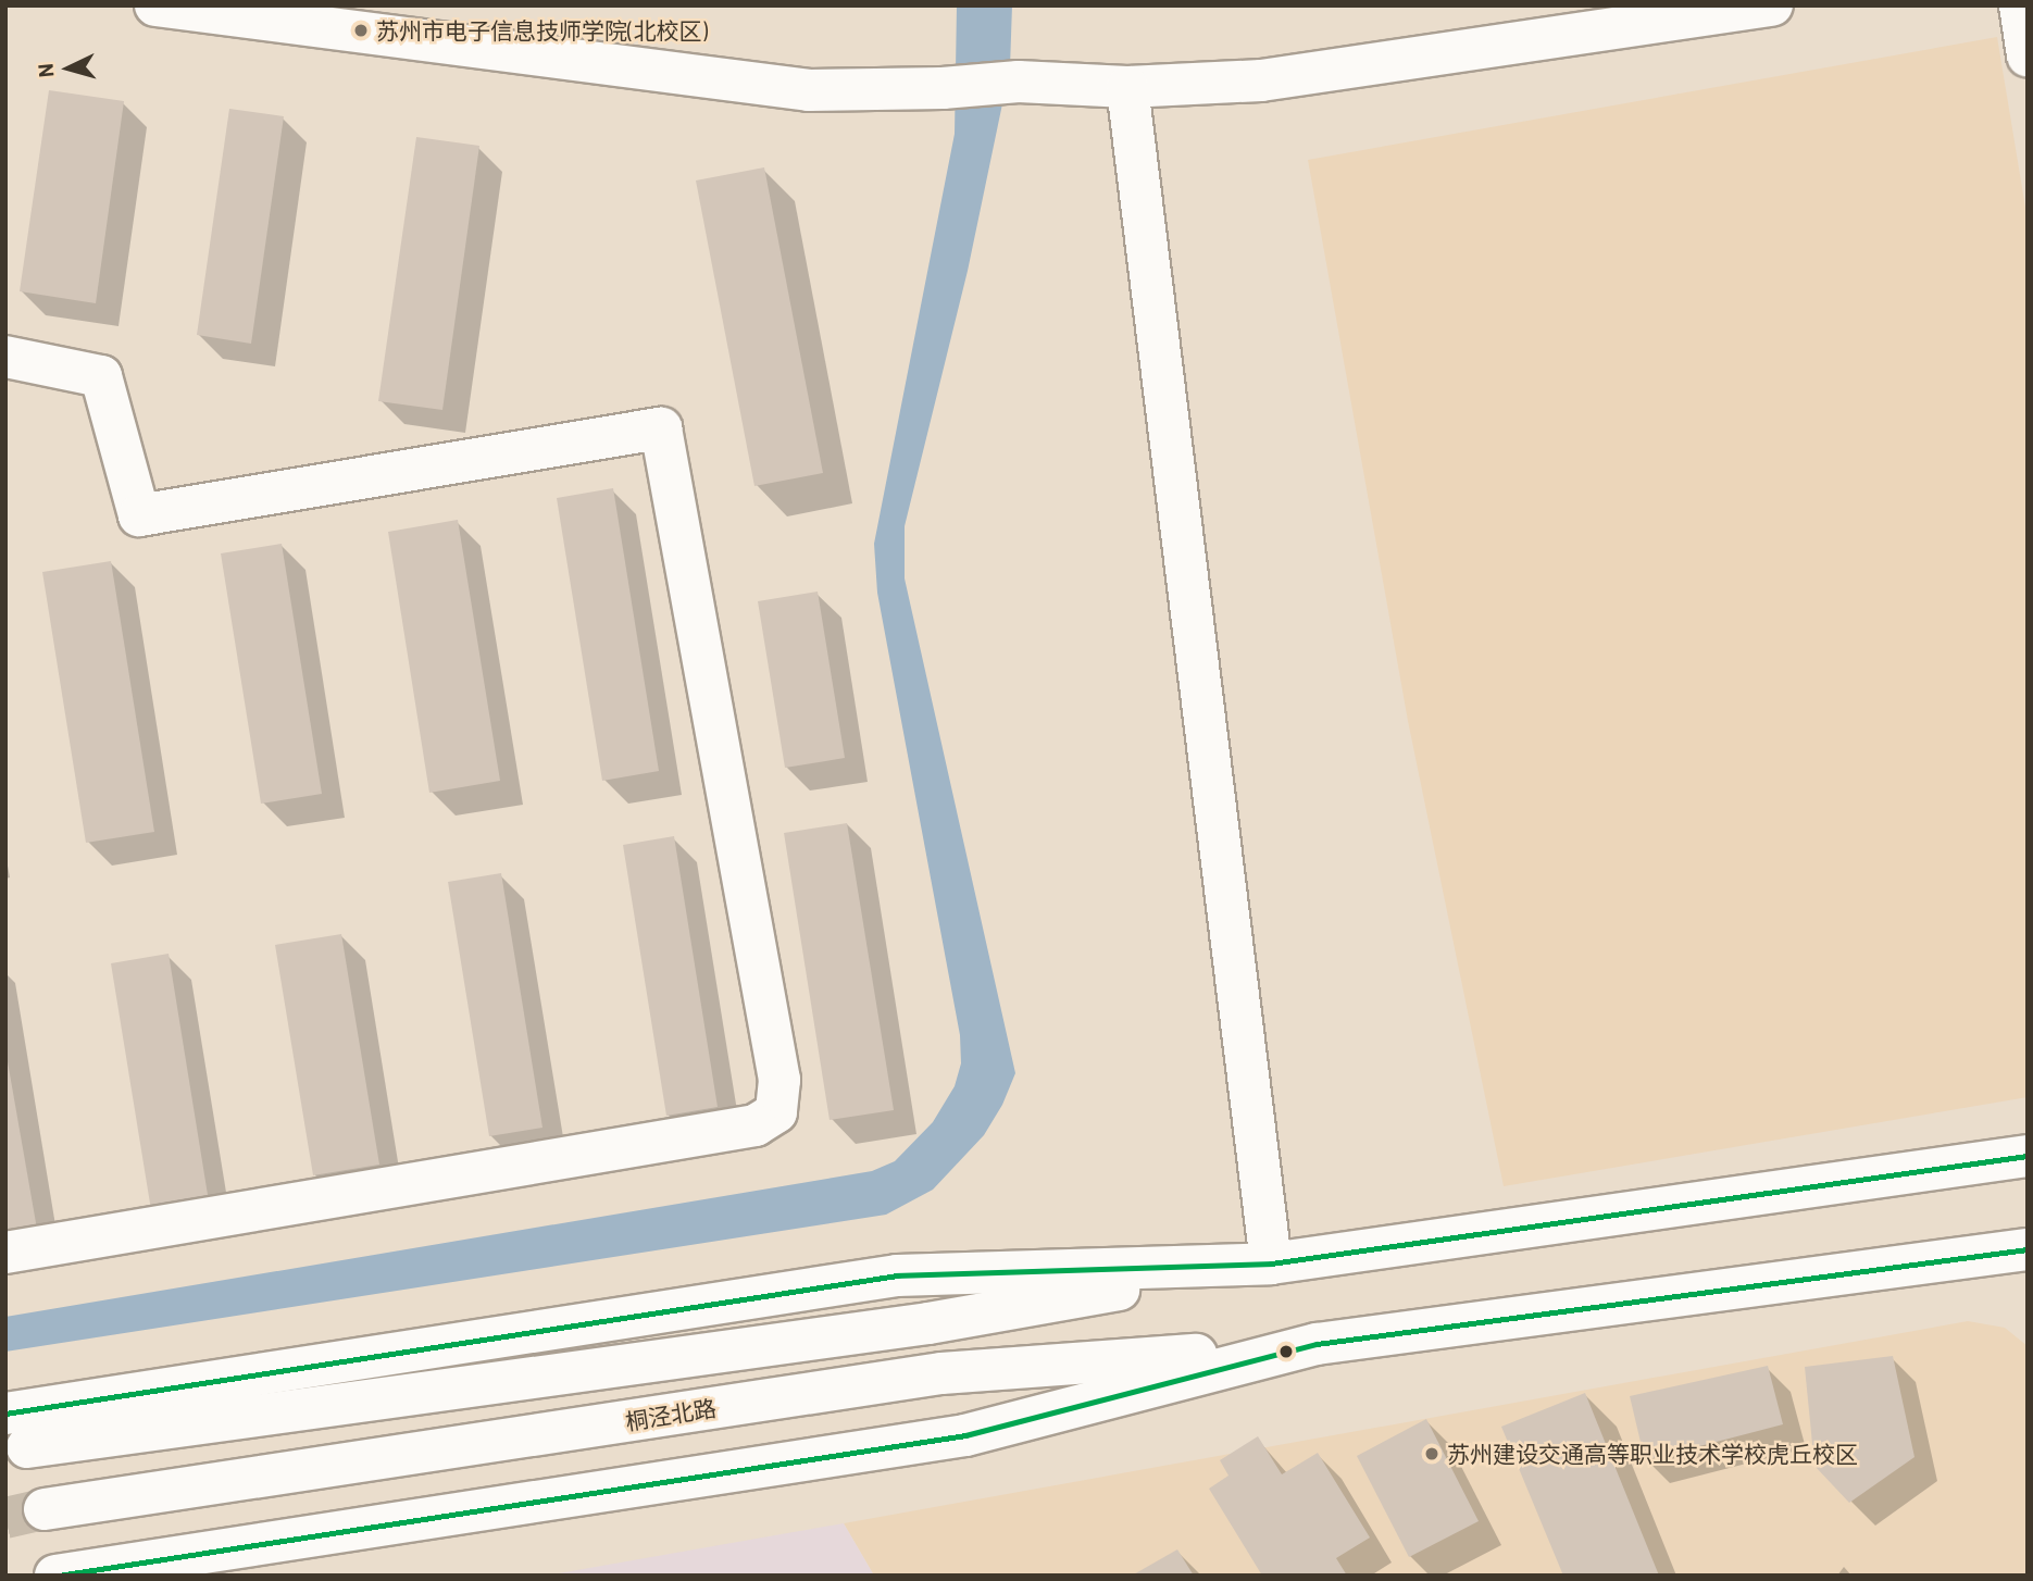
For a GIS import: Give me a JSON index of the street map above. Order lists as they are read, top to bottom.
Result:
{
  "streets": {
    "main road": ["桐泾北路"]
  },
  "places": ["苏州市电子信息技师学院(北校区)", "苏州建设交通高等职业技术学校虎丘校区"],
  "north": "left"
}
